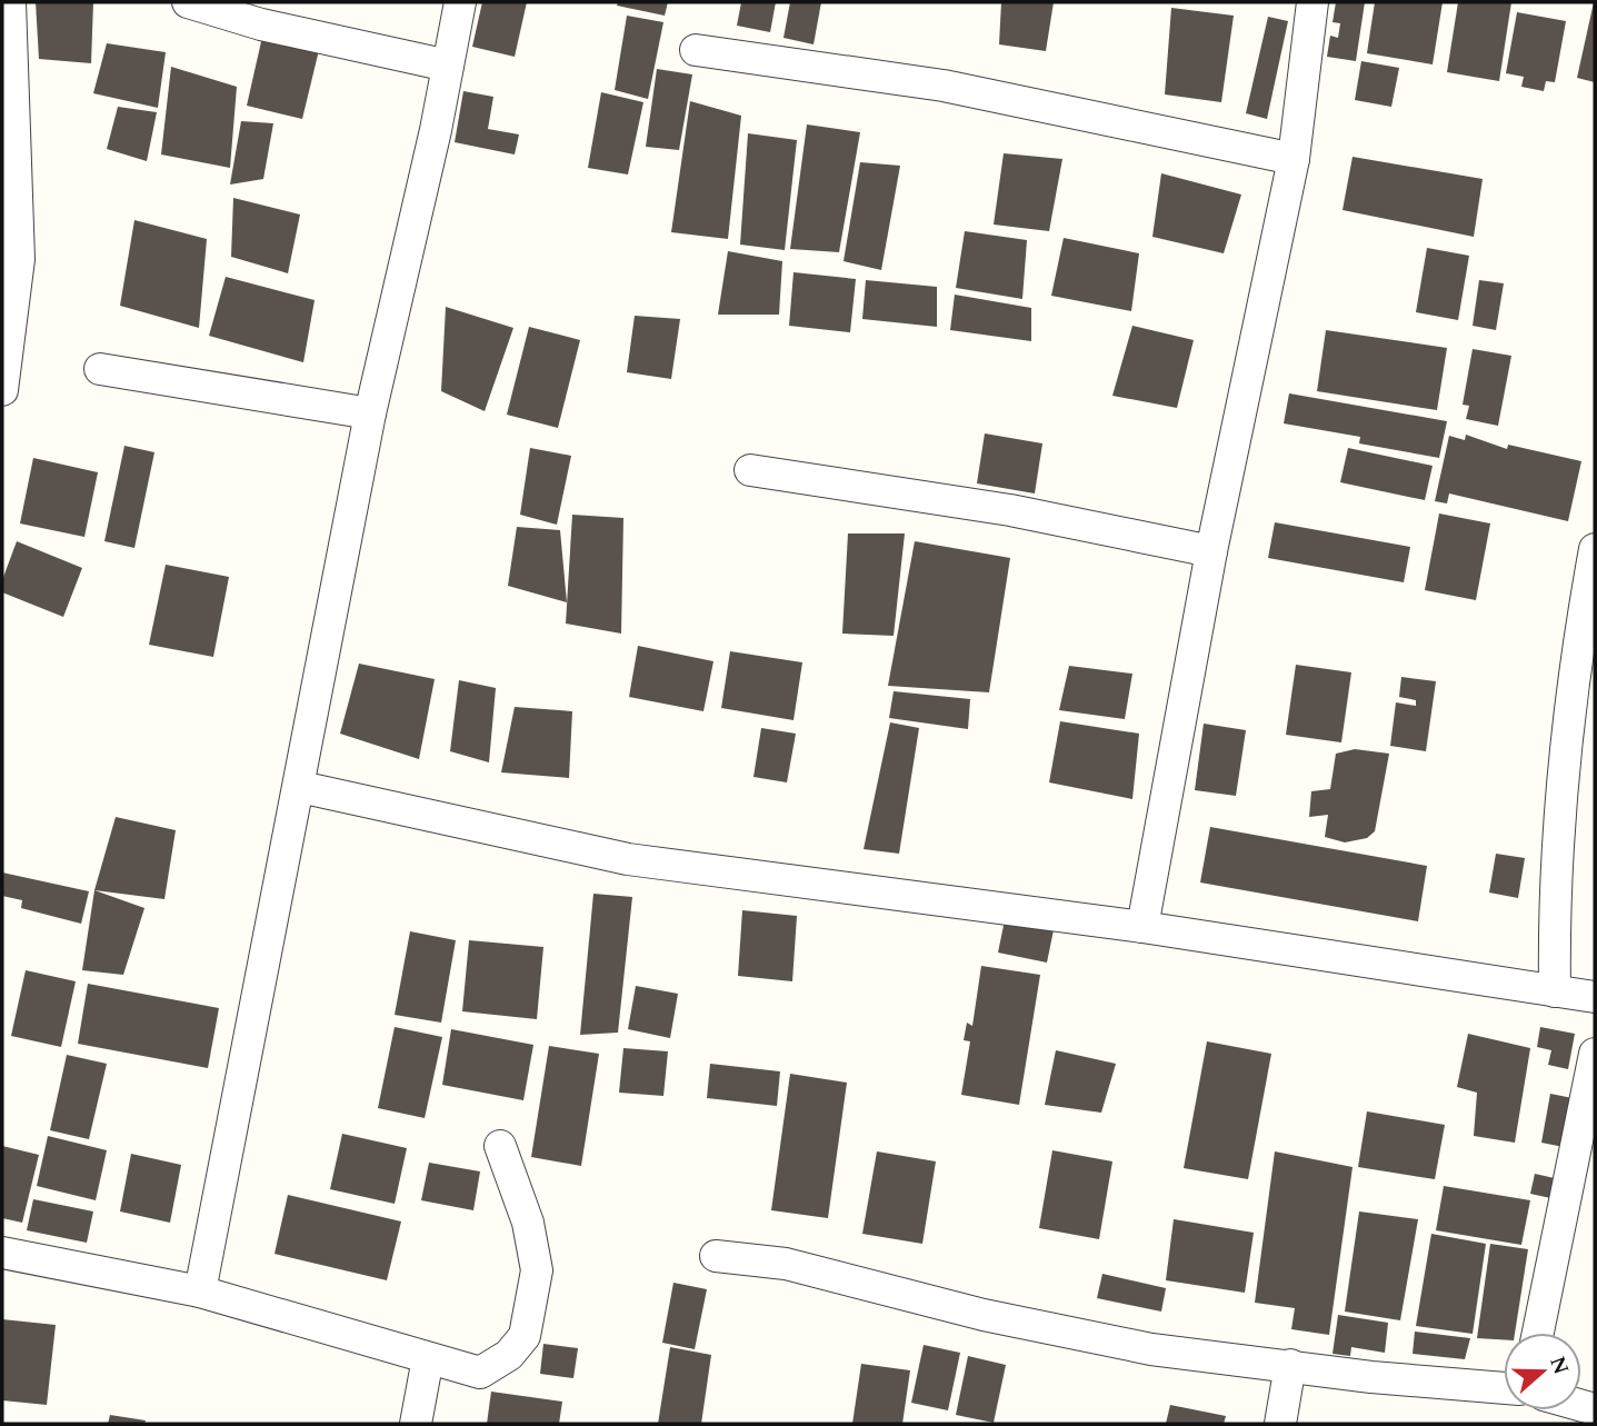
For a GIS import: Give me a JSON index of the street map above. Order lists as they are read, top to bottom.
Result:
{
  "north": "right"
}
